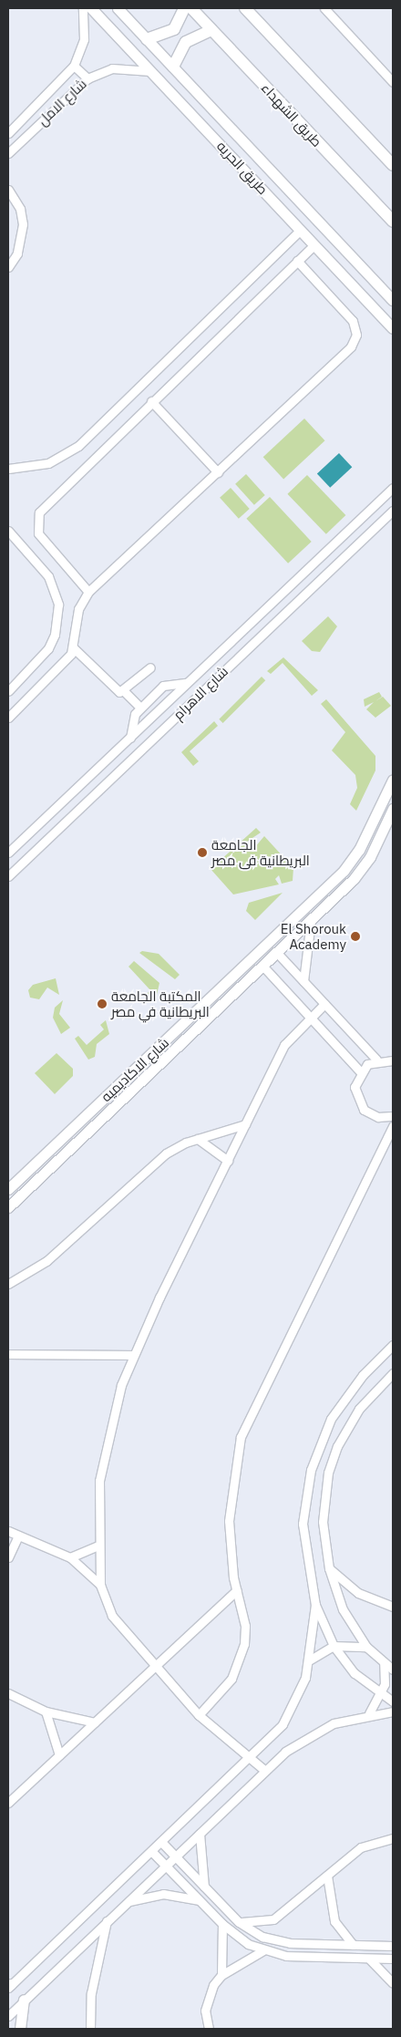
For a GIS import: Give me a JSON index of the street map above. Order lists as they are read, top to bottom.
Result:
{
  "streets": {
    "main road": ["طريق الشهداء"],
    "street": [
      "شارع الامل",
      "طريق الحريه",
      "شارع الاهرام",
      "شارع الاكاديميه"
    ]
  },
  "crossings": [
    ["شارع الامل", "طريق الحريه"]
  ],
  "places": ["الجامعة البريطانية فى مصر", "El Shorouk Academy", "المكتبة الجامعة البريطانية في مصر"]
}
